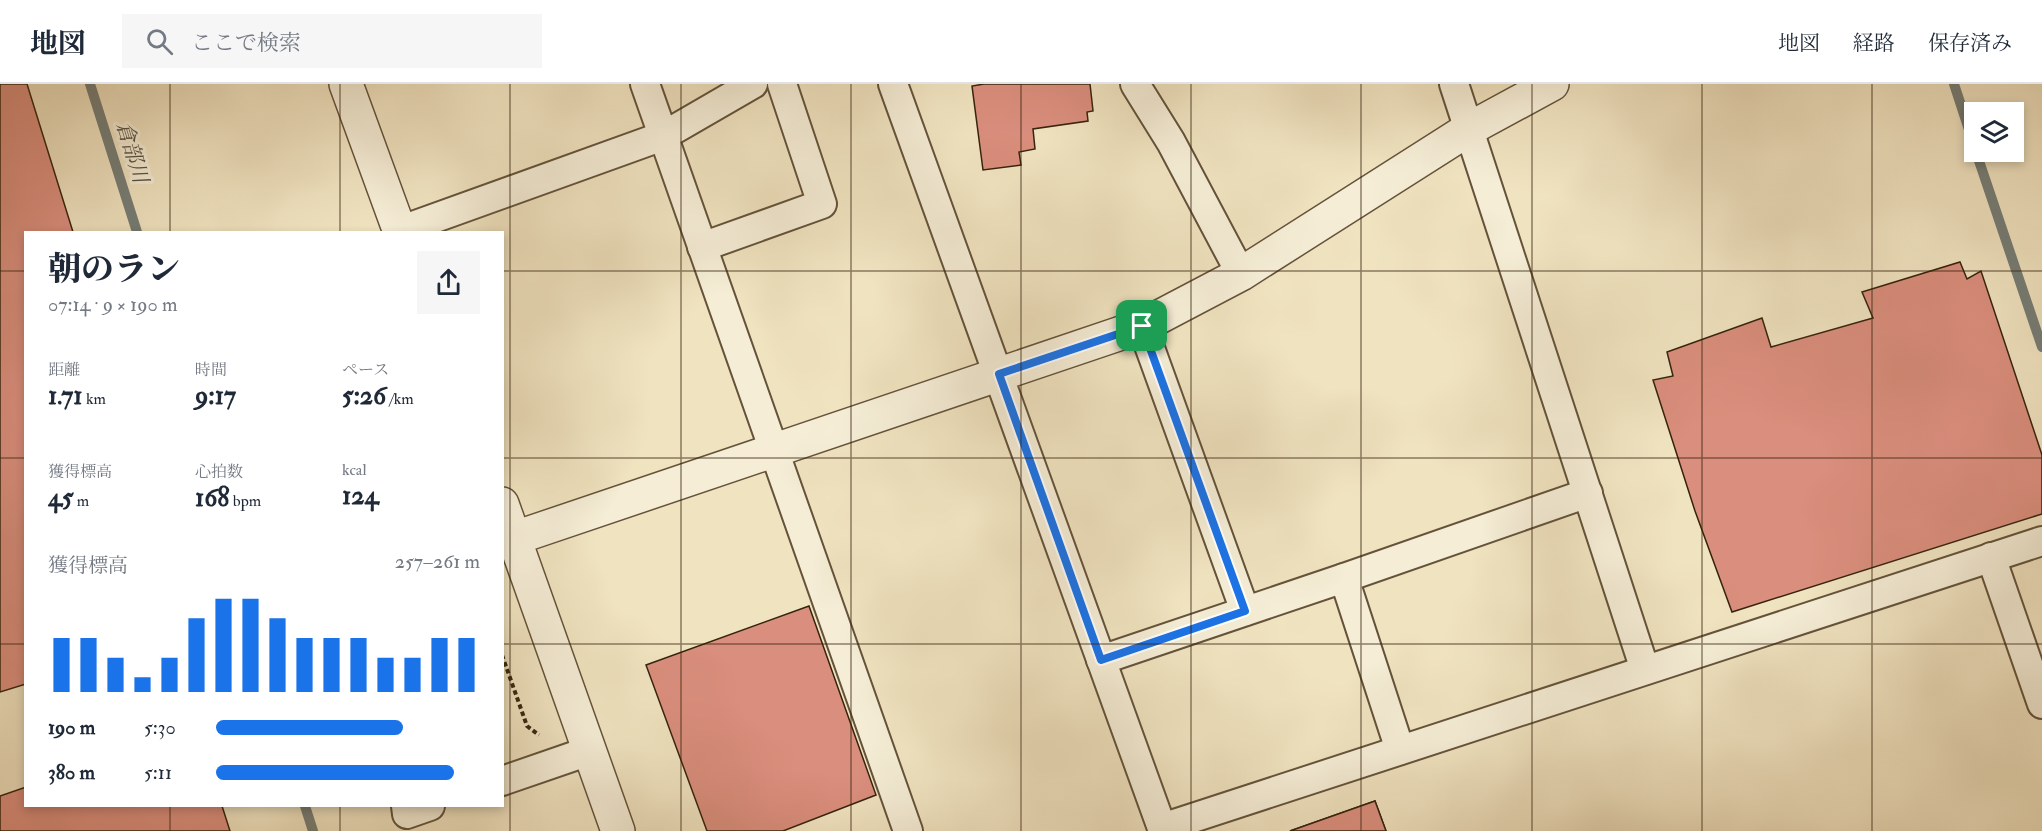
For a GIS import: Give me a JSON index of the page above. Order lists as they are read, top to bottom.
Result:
{
  "water": ["倉部川"],
  "page": {
    "header": "地図",
    "search": "ここで検索",
    "nav": ["地図", "経路", "保存済み"],
    "heading": ["朝のラン", "07:14 · 9 × 190 m"],
    "stats": [
      ["距離", "1.71 km"],
      ["時間", "9:17"],
      ["ペース", "5:26 /km"],
      ["獲得標高", "45 m"],
      ["心拍数", "168 bpm"],
      ["kcal", "124"]
    ],
    "chart": ["獲得標高", "257–261 m"],
    "list": [
      {
        "name": "190 m",
        "note": "5:30"
      },
      {
        "name": "380 m",
        "note": "5:11"
      }
    ]
  }
}
